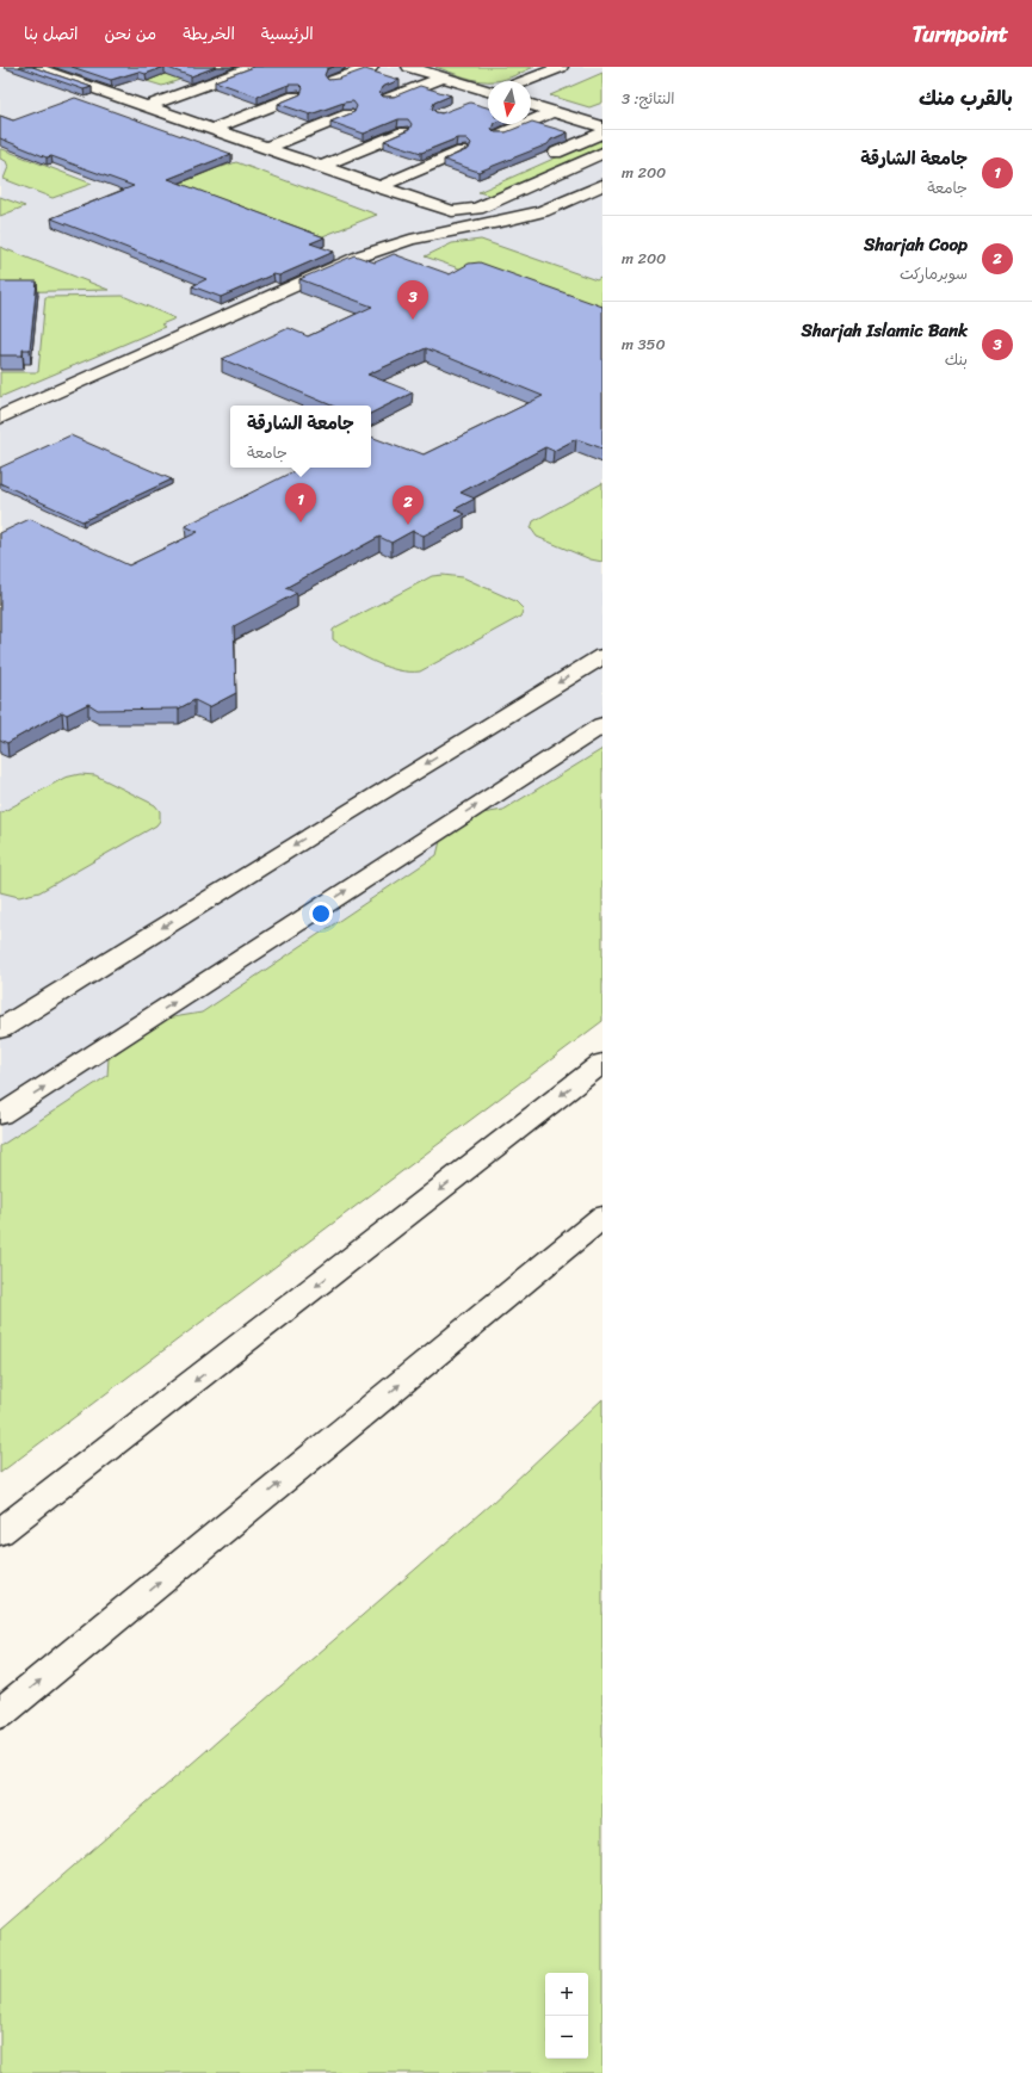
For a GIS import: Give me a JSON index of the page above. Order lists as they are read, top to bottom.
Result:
{
  "north": "bottom",
  "page": {
    "header": "Turnpoint",
    "nav": [
      "الرئيسية",
      "الخريطة",
      "من نحن",
      "اتصل بنا"
    ],
    "heading": ["بالقرب منك", "النتائج: 3"],
    "list": [
      {
        "mark": "1",
        "name": "جامعة الشارقة",
        "note": "جامعة",
        "value": "200 m"
      },
      {
        "mark": "2",
        "name": "Sharjah Coop",
        "note": "سوبرماركت",
        "value": "200 m"
      },
      {
        "mark": "3",
        "name": "Sharjah Islamic Bank",
        "note": "بنك",
        "value": "350 m"
      }
    ],
    "pins": ["3", "1", "2"],
    "popup": ["جامعة الشارقة", "جامعة"],
    "map_buttons": ["+", "−"]
  }
}
